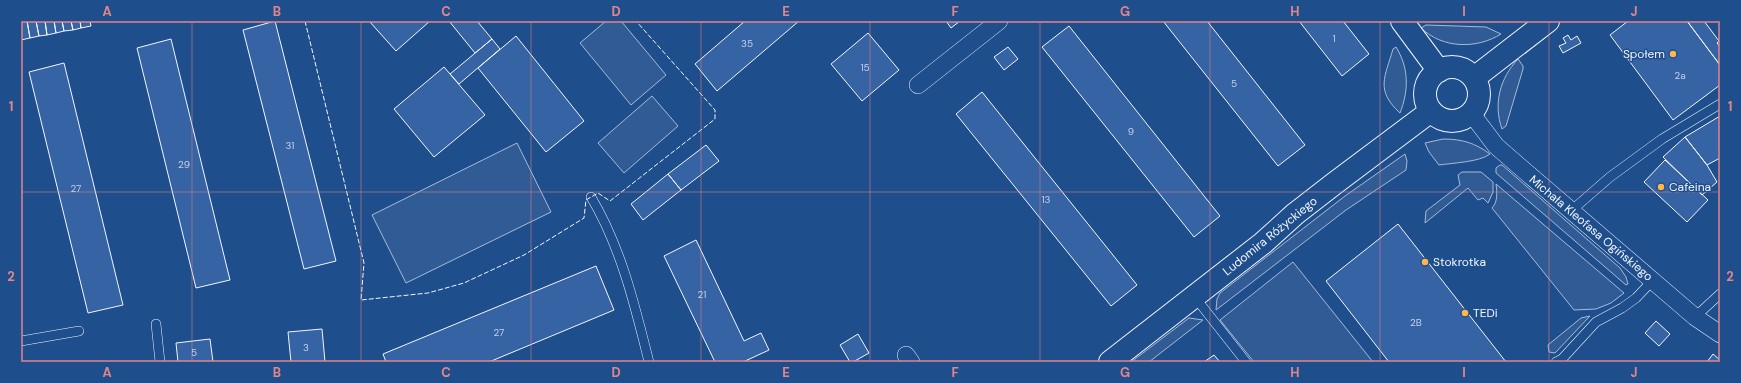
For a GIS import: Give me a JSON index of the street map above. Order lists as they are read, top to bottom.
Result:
{
  "streets": {
    "street": ["Michała Kleofasa Ogińskiego", "Ludomira Różyckiego"]
  },
  "crossings": [
    ["Michała Kleofasa Ogińskiego", "Ludomira Różyckiego"]
  ],
  "places": [
    "Społem",
    "Cafeina",
    "Stokrotka",
    "TEDi"
  ],
  "house_numbers": [
    "1",
    "35",
    "15",
    "2a",
    "5",
    "9",
    "31",
    "29",
    "27",
    "13",
    "21",
    "2B",
    "27",
    "3",
    "5"
  ],
  "grid": {
    "columns": [
      "A",
      "B",
      "C",
      "D",
      "E",
      "F",
      "G",
      "H",
      "I",
      "J"
    ],
    "rows": ["1", "2"]
  }
}
